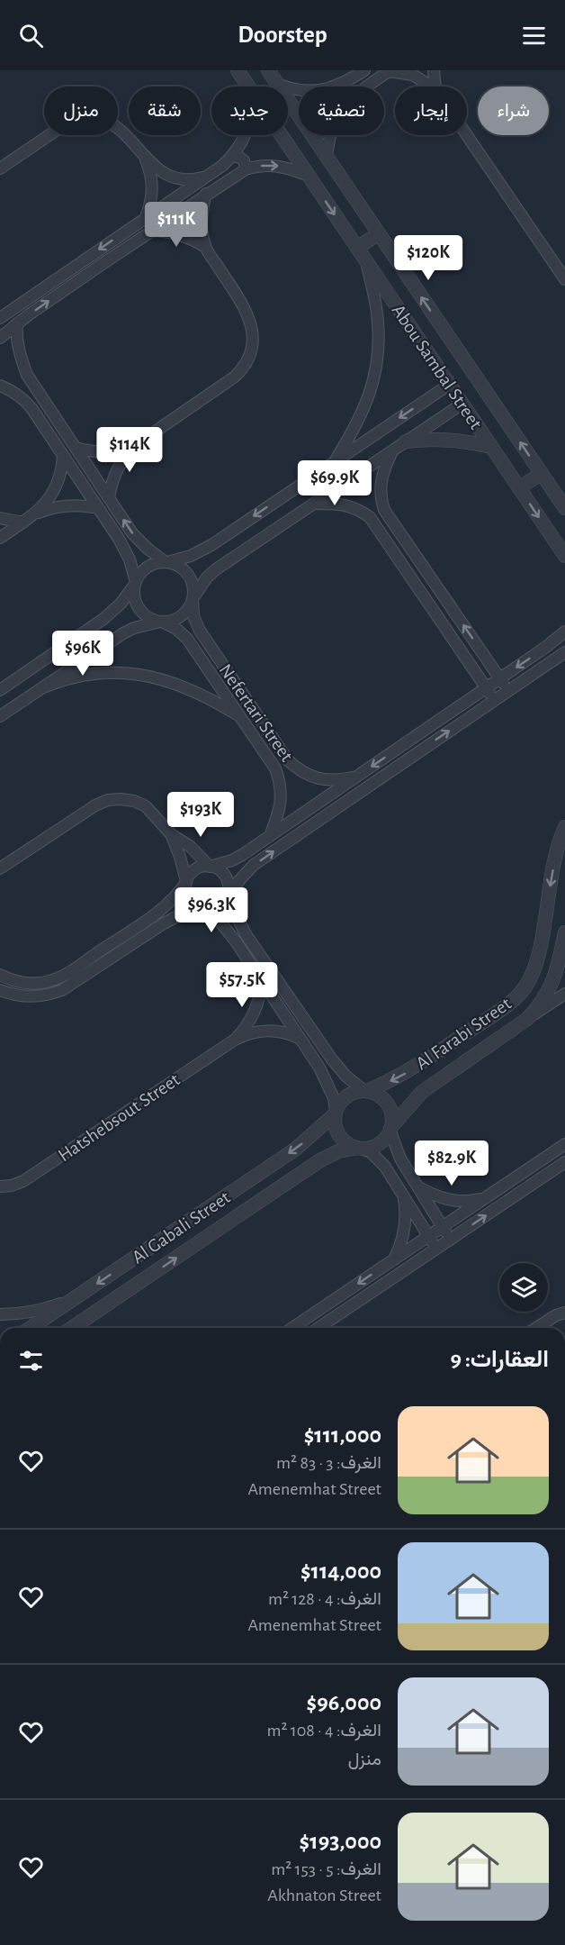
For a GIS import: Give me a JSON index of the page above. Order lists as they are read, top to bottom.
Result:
{
  "streets": {
    "street": [
      "Abou Sambal Street",
      "Nefertari Street",
      "Al Farabi Street",
      "Hatshebsout Street",
      "Al Gabali Street"
    ]
  },
  "crossings": [
    ["Al Farabi Street", "Al Gabali Street"]
  ],
  "page": {
    "header": "Doorstep",
    "chip": [
      "شراء",
      "إيجار",
      "تصفية",
      "جديد",
      "شقة",
      "منزل"
    ],
    "price": [
      "$111K",
      "$120K",
      "$114K",
      "$69.9K",
      "$96K",
      "$193K",
      "$96.3K",
      "$57.5K",
      "$82.9K"
    ],
    "heading": "العقارات: 9",
    "list": [
      {
        "name": "$111,000",
        "note": "الغرف: 3 · 83 m² · Amenemhat Street"
      },
      {
        "name": "$114,000",
        "note": "الغرف: 4 · 128 m² · Amenemhat Street"
      },
      {
        "name": "$96,000",
        "note": "الغرف: 4 · 108 m² · منزل"
      },
      {
        "name": "$193,000",
        "note": "الغرف: 5 · 153 m² · Akhnaton Street"
      }
    ]
  }
}
